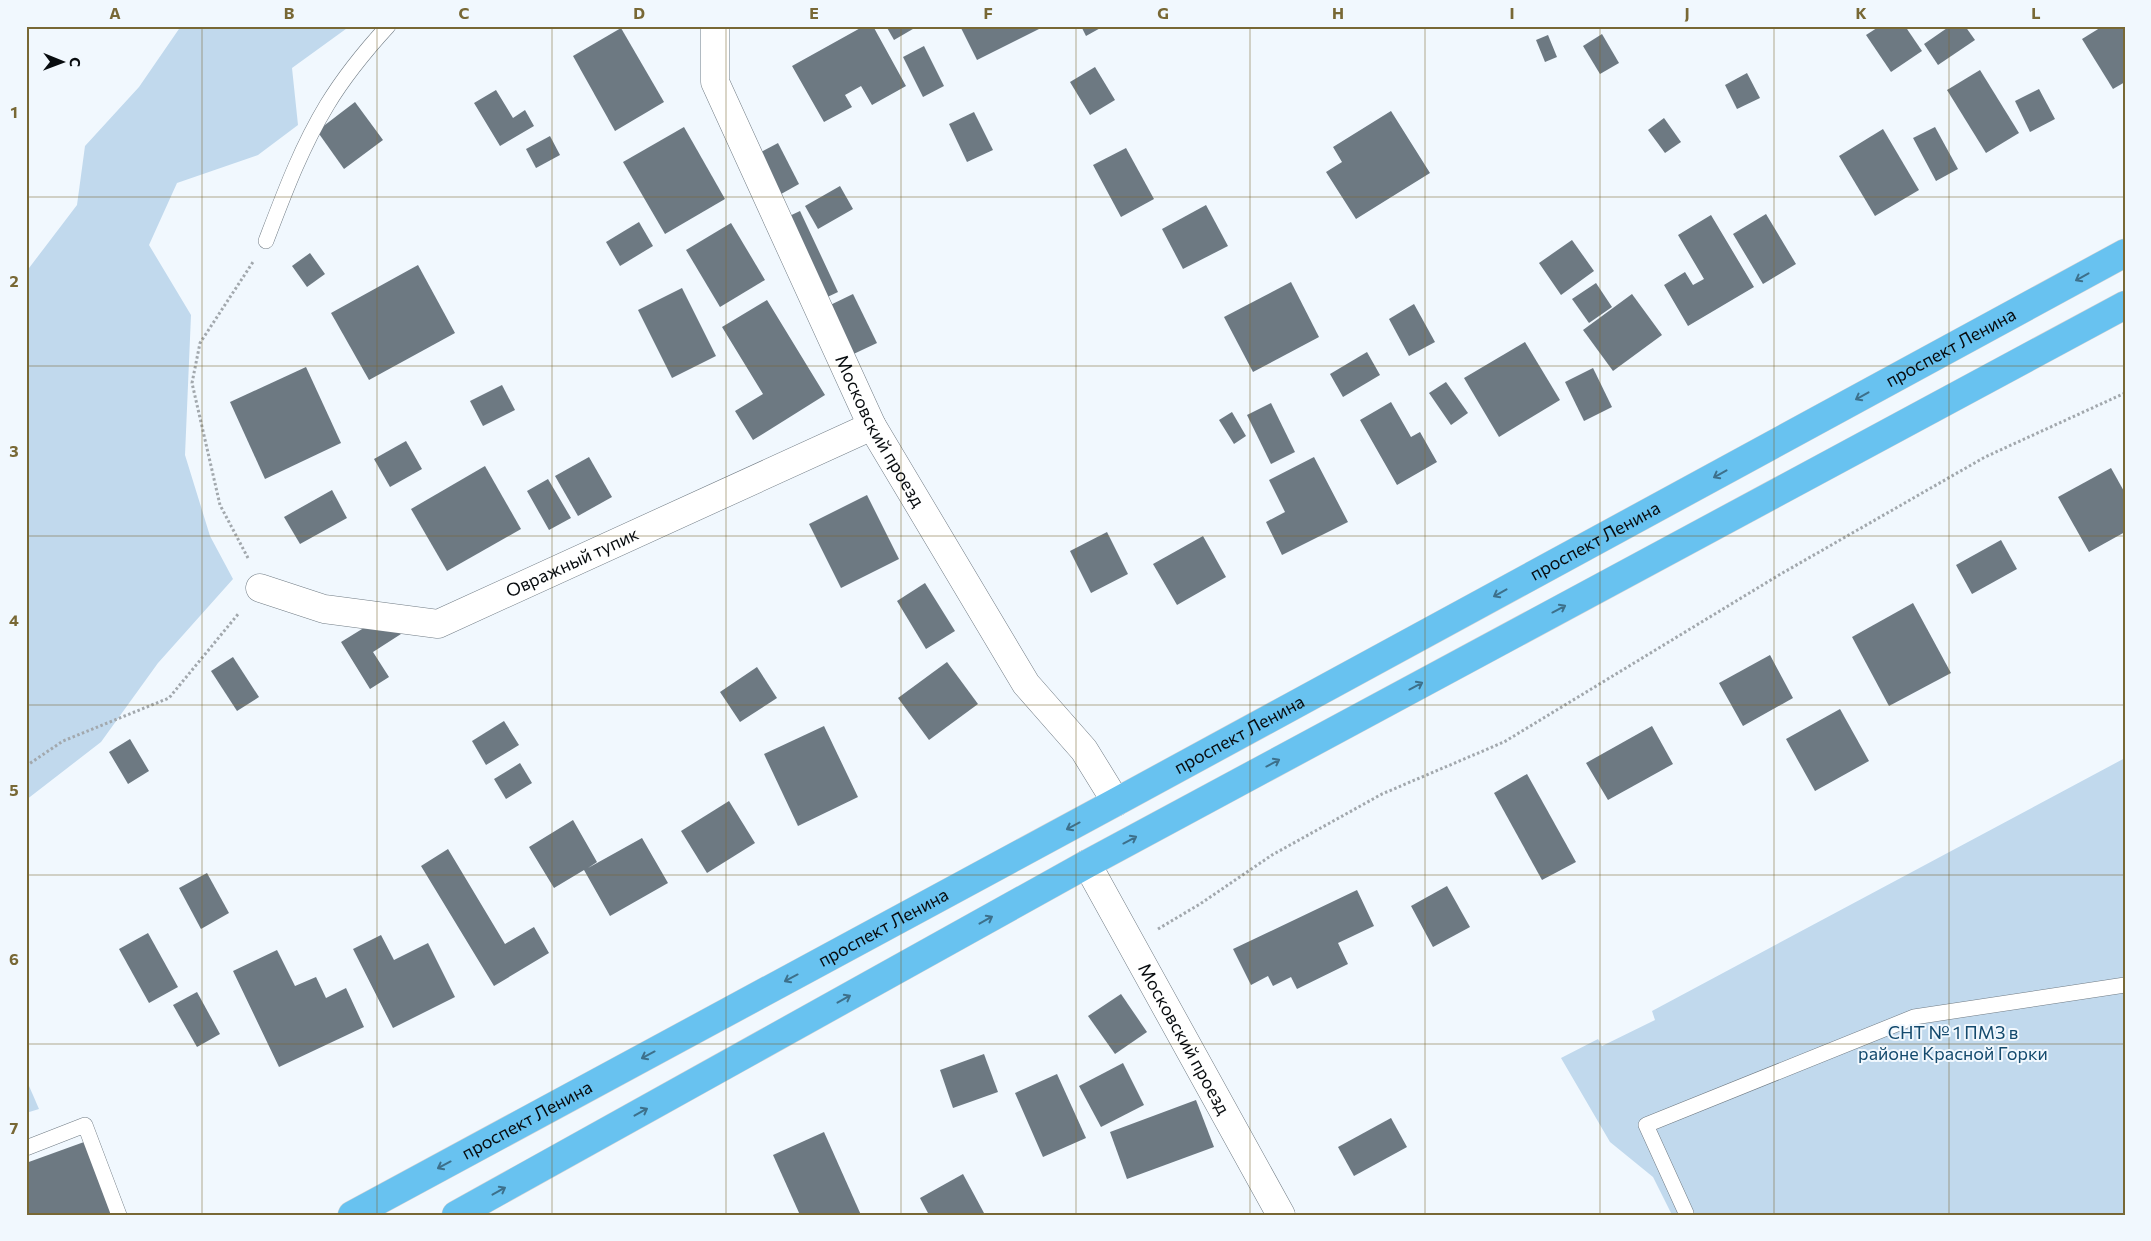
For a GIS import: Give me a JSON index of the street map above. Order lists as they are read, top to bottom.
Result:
{
  "streets": {
    "main road": ["проспект Ленина"],
    "street": ["Московский проезд", "Овражный тупик"]
  },
  "crossings": [
    ["проспект Ленина", "Московский проезд"],
    ["Московский проезд", "Овражный тупик"]
  ],
  "parks": ["СНТ № 1 ПМЗ в районе Красной Горки"],
  "north": "right",
  "grid": {
    "columns": [
      "A",
      "B",
      "C",
      "D",
      "E",
      "F",
      "G",
      "H",
      "I",
      "J",
      "K",
      "L"
    ],
    "rows": [
      "1",
      "2",
      "3",
      "4",
      "5",
      "6",
      "7"
    ]
  }
}
